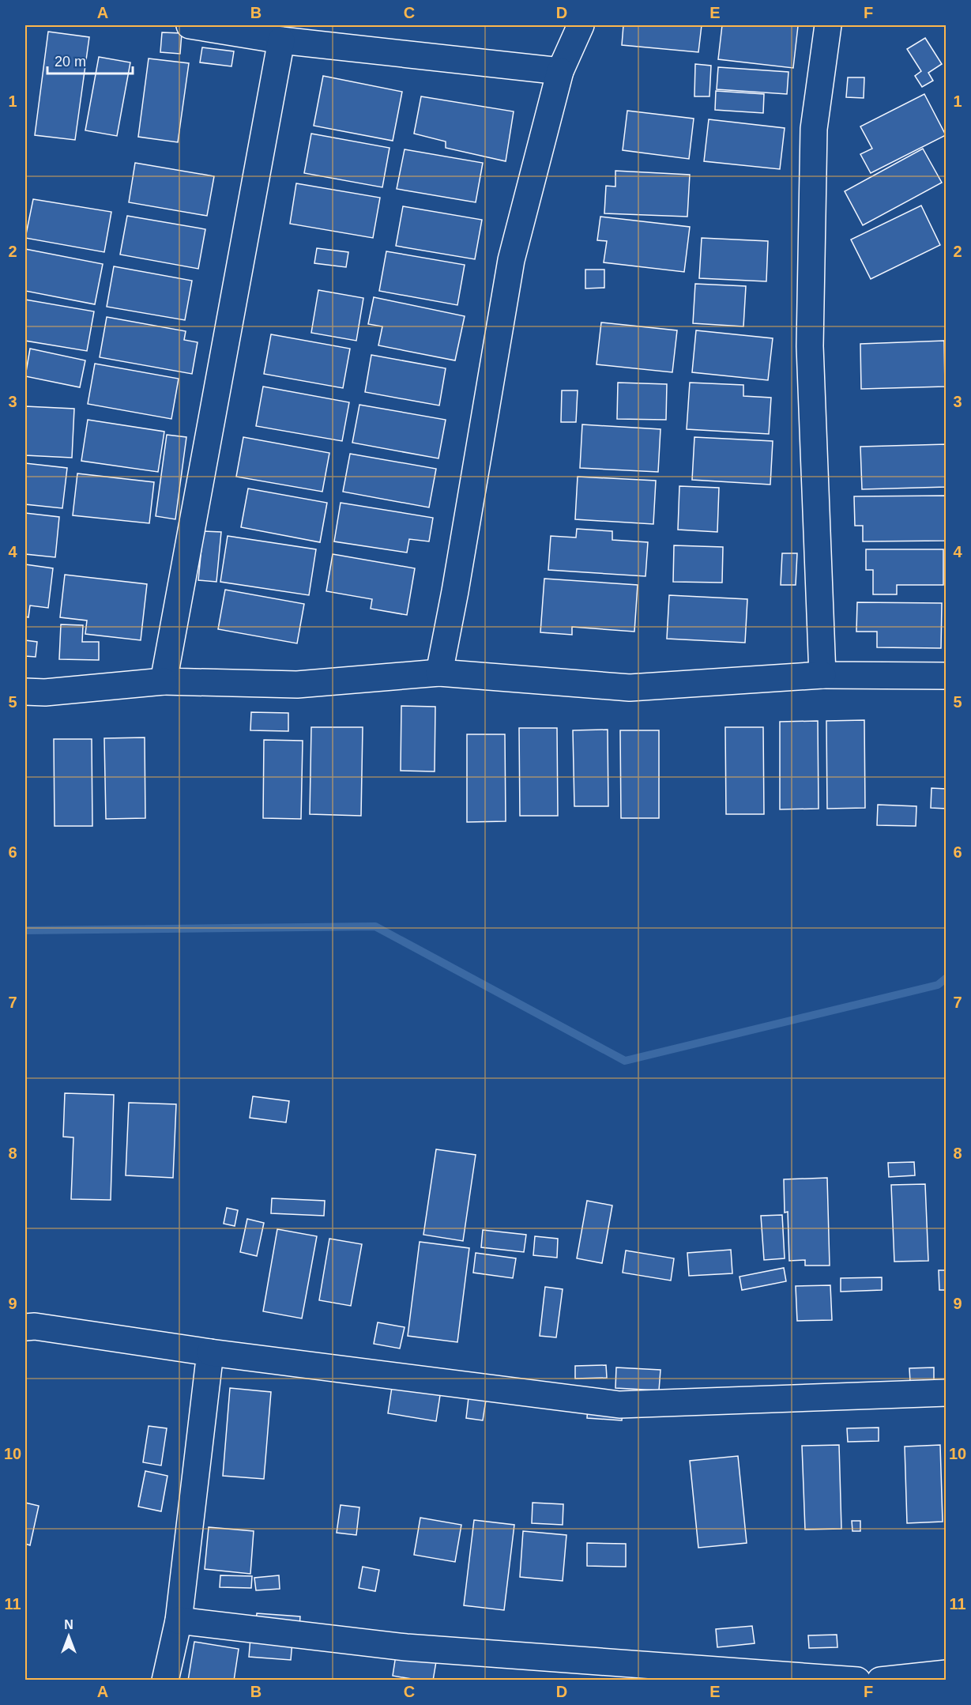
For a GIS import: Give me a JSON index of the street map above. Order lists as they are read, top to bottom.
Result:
{
  "scale_bar": "20 m",
  "north": "top",
  "grid": {
    "columns": [
      "A",
      "B",
      "C",
      "D",
      "E",
      "F"
    ],
    "rows": [
      "1",
      "2",
      "3",
      "4",
      "5",
      "6",
      "7",
      "8",
      "9",
      "10",
      "11"
    ]
  }
}
